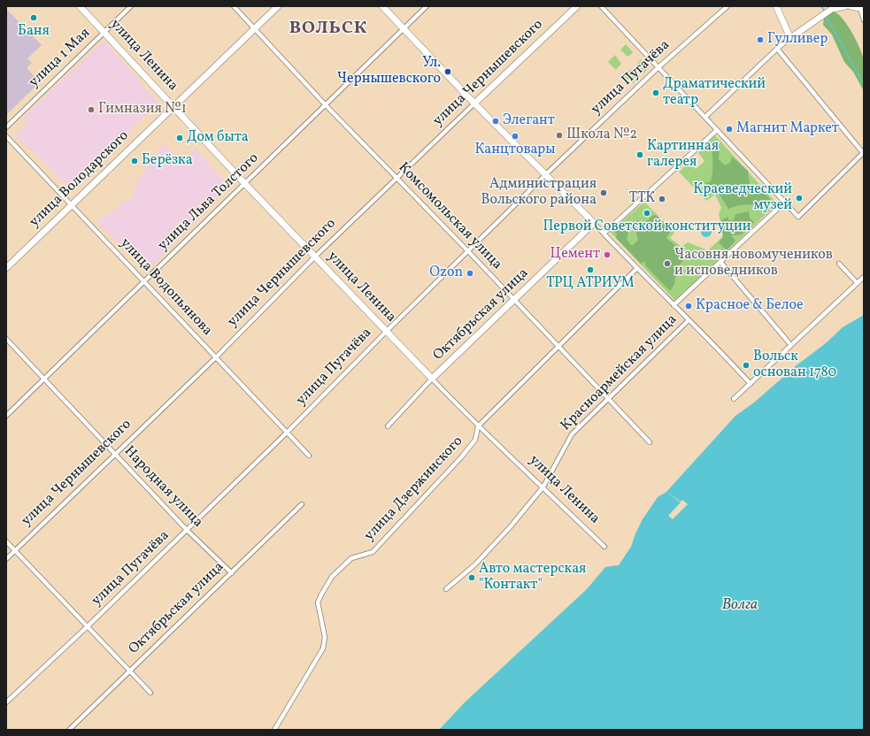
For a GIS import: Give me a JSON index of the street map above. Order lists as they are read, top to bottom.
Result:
{
  "streets": {
    "street": [
      "улица Ленина",
      "улица 1 Мая",
      "улица Чернышевского",
      "улица Пугачёва",
      "улица Володарского",
      "улица Льва Толстого",
      "Комсомольская улица",
      "улица Водопьянова",
      "Октябрьская улица",
      "Красноармейская улица",
      "Народная улица",
      "улица Дзержинского"
    ]
  },
  "crossings": [
    ["улица Ленина", "улица 1 Мая"],
    ["улица Ленина", "улица Чернышевского"],
    ["улица Ленина", "улица Пугачёва"],
    ["улица Ленина", "улица Володарского"],
    ["улица Ленина", "улица Льва Толстого"],
    ["улица Ленина", "Октябрьская улица"],
    ["улица Ленина", "Красноармейская улица"],
    ["улица Ленина", "улица Дзержинского"],
    ["улица Чернышевского", "Комсомольская улица"],
    ["улица Чернышевского", "улица Водопьянова"],
    ["улица Чернышевского", "Народная улица"],
    ["улица Пугачёва", "Комсомольская улица"],
    ["улица Пугачёва", "улица Водопьянова"],
    ["улица Пугачёва", "Народная улица"],
    ["улица Володарского", "Комсомольская улица"],
    ["улица Володарского", "улица Водопьянова"],
    ["улица Льва Толстого", "Комсомольская улица"],
    ["улица Льва Толстого", "улица Водопьянова"],
    ["улица Льва Толстого", "Народная улица"],
    ["Комсомольская улица", "Октябрьская улица"],
    ["Комсомольская улица", "Красноармейская улица"],
    ["Комсомольская улица", "улица Дзержинского"],
    ["Октябрьская улица", "Народная улица"]
  ],
  "districts": ["ВОЛЬСК"],
  "water": ["Волга"],
  "places": [
    "Баня",
    "Гулливер",
    "Ул. Чернышевского",
    "Драматический театр",
    "Гимназия №1",
    "Элегант",
    "Магнит Маркет",
    "Школа №2",
    "Канцтовары",
    "Дом быта",
    "Картинная галерея",
    "Берёзка",
    "Администрация Вольского района",
    "Краеведческий музей",
    "ТТК",
    "Первой Советской конституции",
    "Цемент",
    "Часовня новомучеников и исповедников",
    "ТРЦ АТРИУМ",
    "Ozon",
    "Красное & Белое",
    "Вольск основан 1780",
    "Авто мастерская \"Контакт\""
  ]
}
